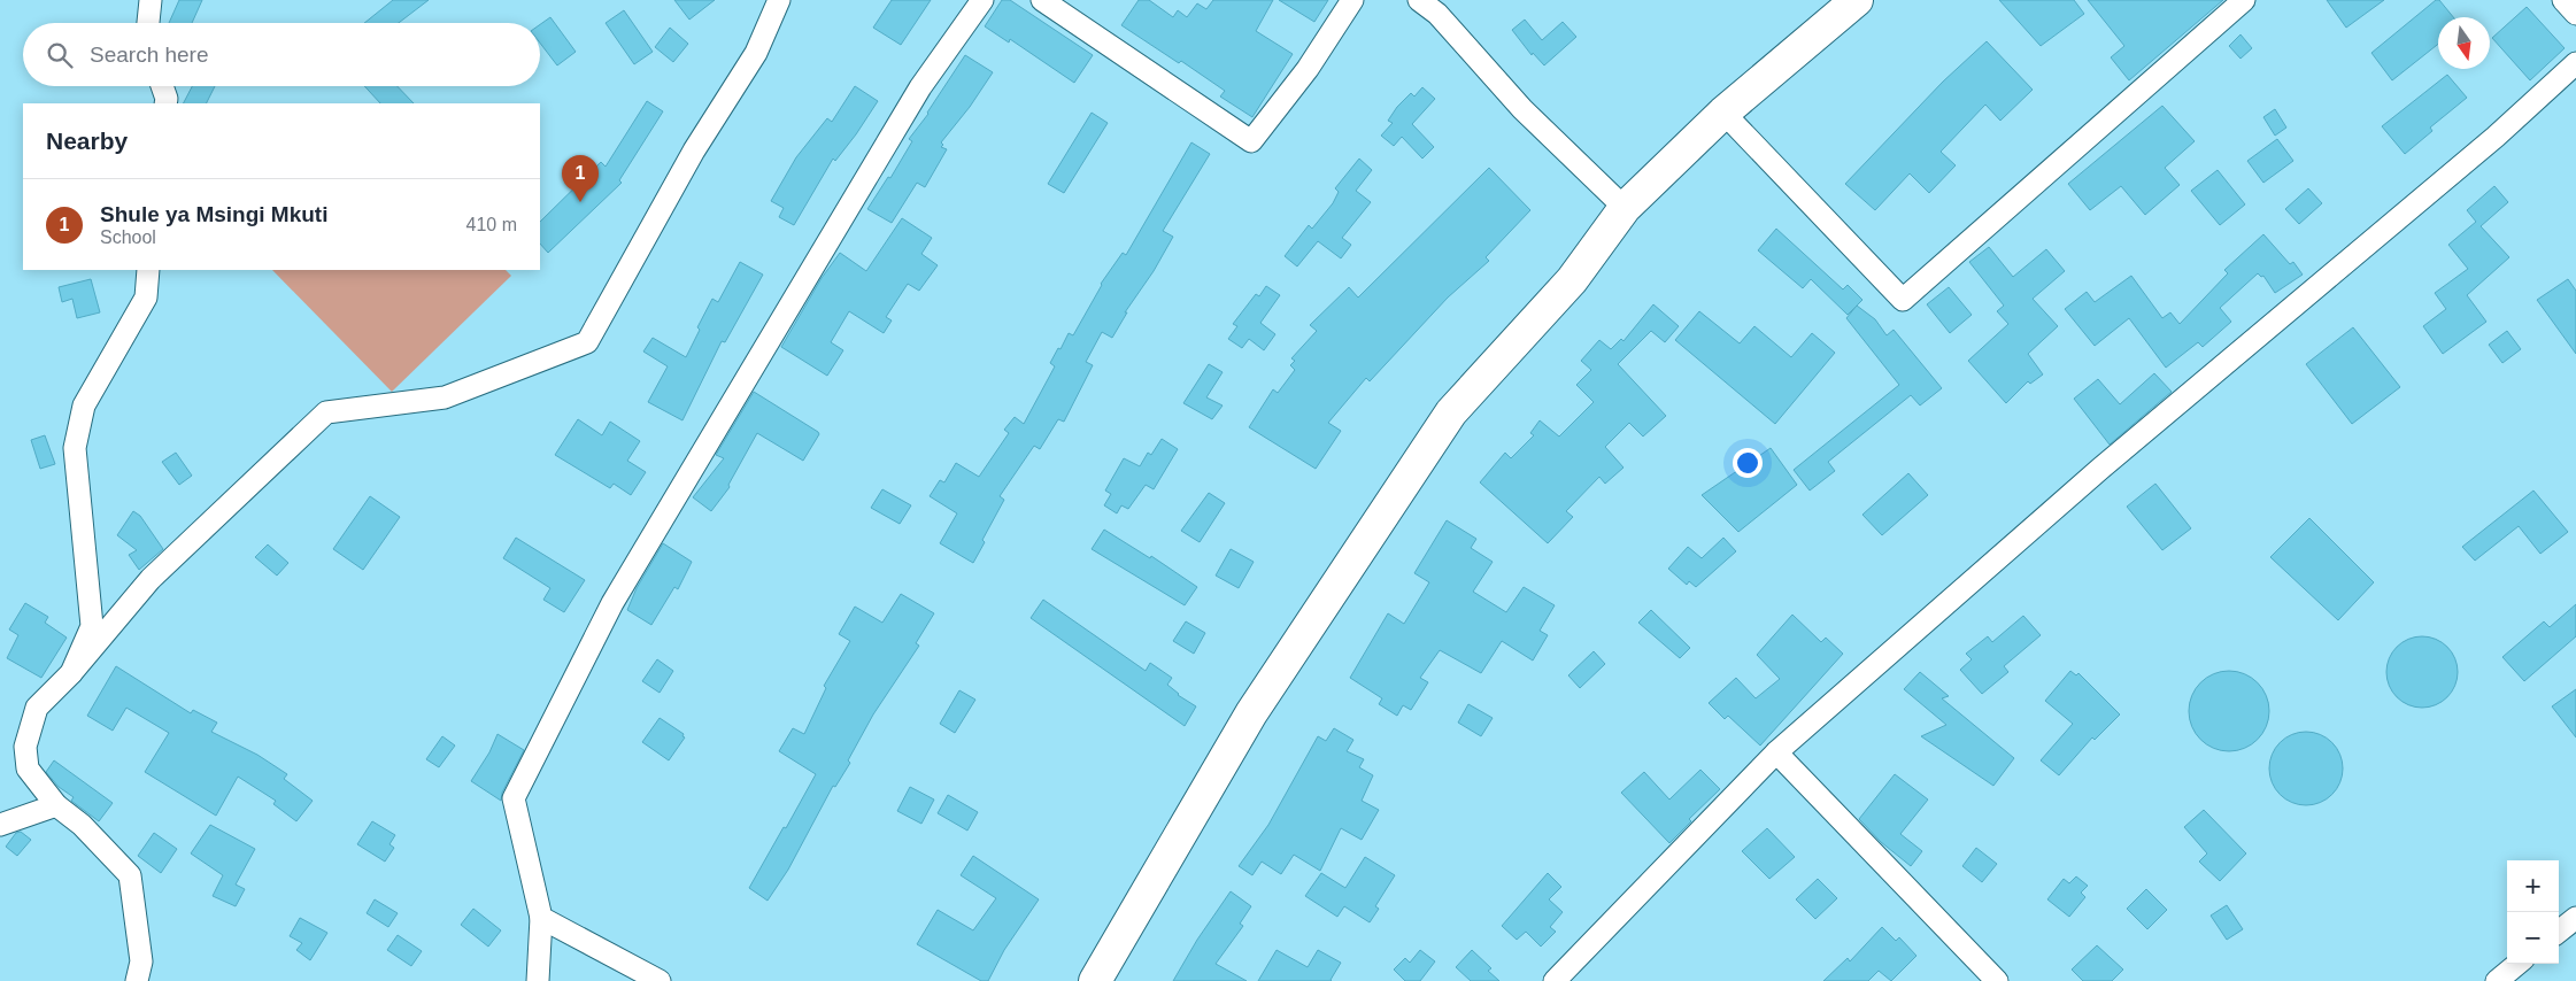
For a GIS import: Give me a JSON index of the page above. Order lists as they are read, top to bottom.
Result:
{
  "north": "bottom",
  "page": {
    "search": "Search here",
    "heading": "Nearby",
    "pins": "1",
    "list": [
      {
        "mark": "1",
        "name": "Shule ya Msingi Mkuti",
        "note": "School",
        "value": "410 m"
      }
    ],
    "map_buttons": ["+", "−"]
  }
}
